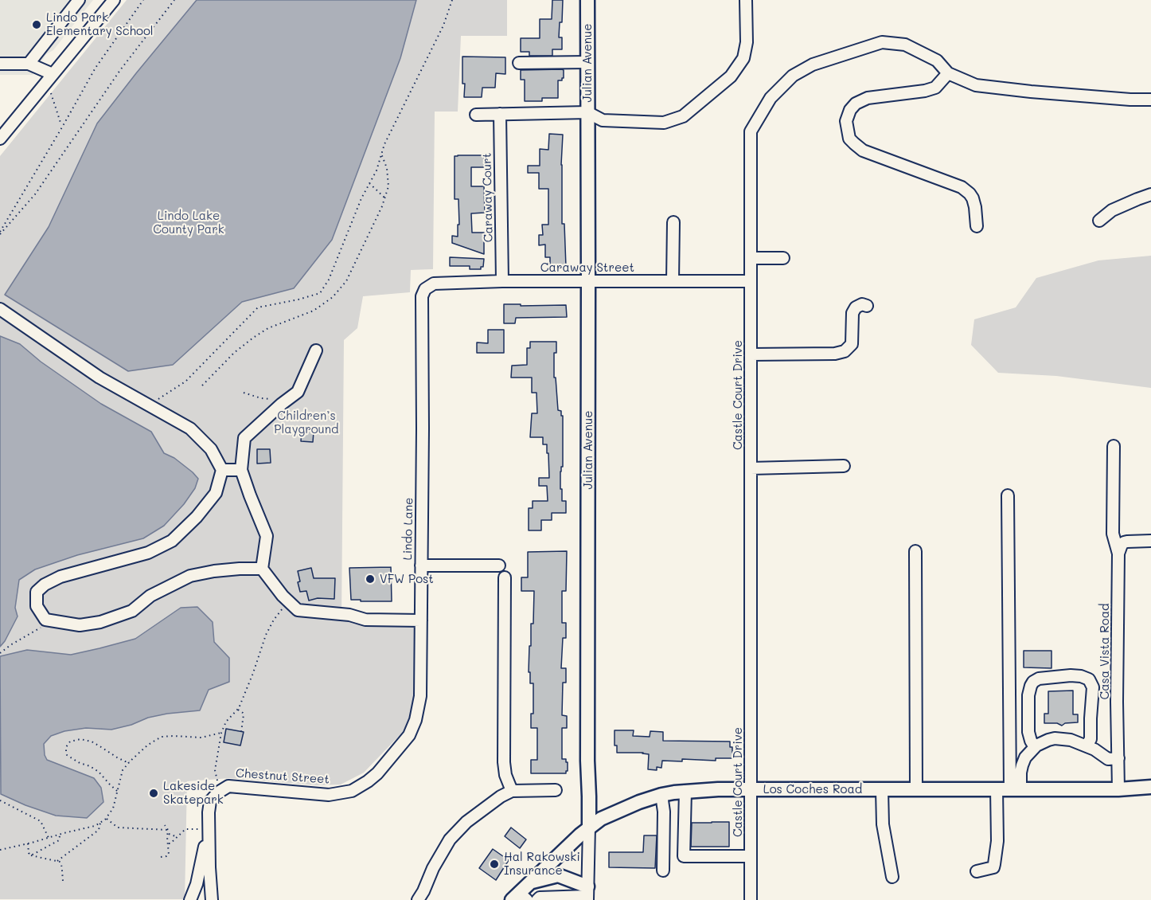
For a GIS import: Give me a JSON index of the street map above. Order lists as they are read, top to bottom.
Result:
{
  "streets": {
    "main road": ["Julian Avenue", "Los Coches Road"],
    "street": [
      "Caraway Court",
      "Caraway Street",
      "Castle Court Drive",
      "Lindo Lane",
      "Casa Vista Road",
      "Chestnut Street"
    ]
  },
  "crossings": [
    ["Julian Avenue", "Caraway Street"],
    ["Julian Avenue", "Los Coches Road"],
    ["Caraway Court", "Caraway Street"],
    ["Caraway Street", "Castle Court Drive"],
    ["Caraway Street", "Lindo Lane"],
    ["Castle Court Drive", "Los Coches Road"],
    ["Lindo Lane", "Chestnut Street"],
    ["Casa Vista Road", "Los Coches Road"]
  ],
  "parks": ["Lindo Lake County Park", "Children’s Playground"],
  "places": [
    "Lindo Park Elementary School",
    "VFW Post",
    "Lakeside Skatepark",
    "Hal Rakowski Insurance"
  ]
}
